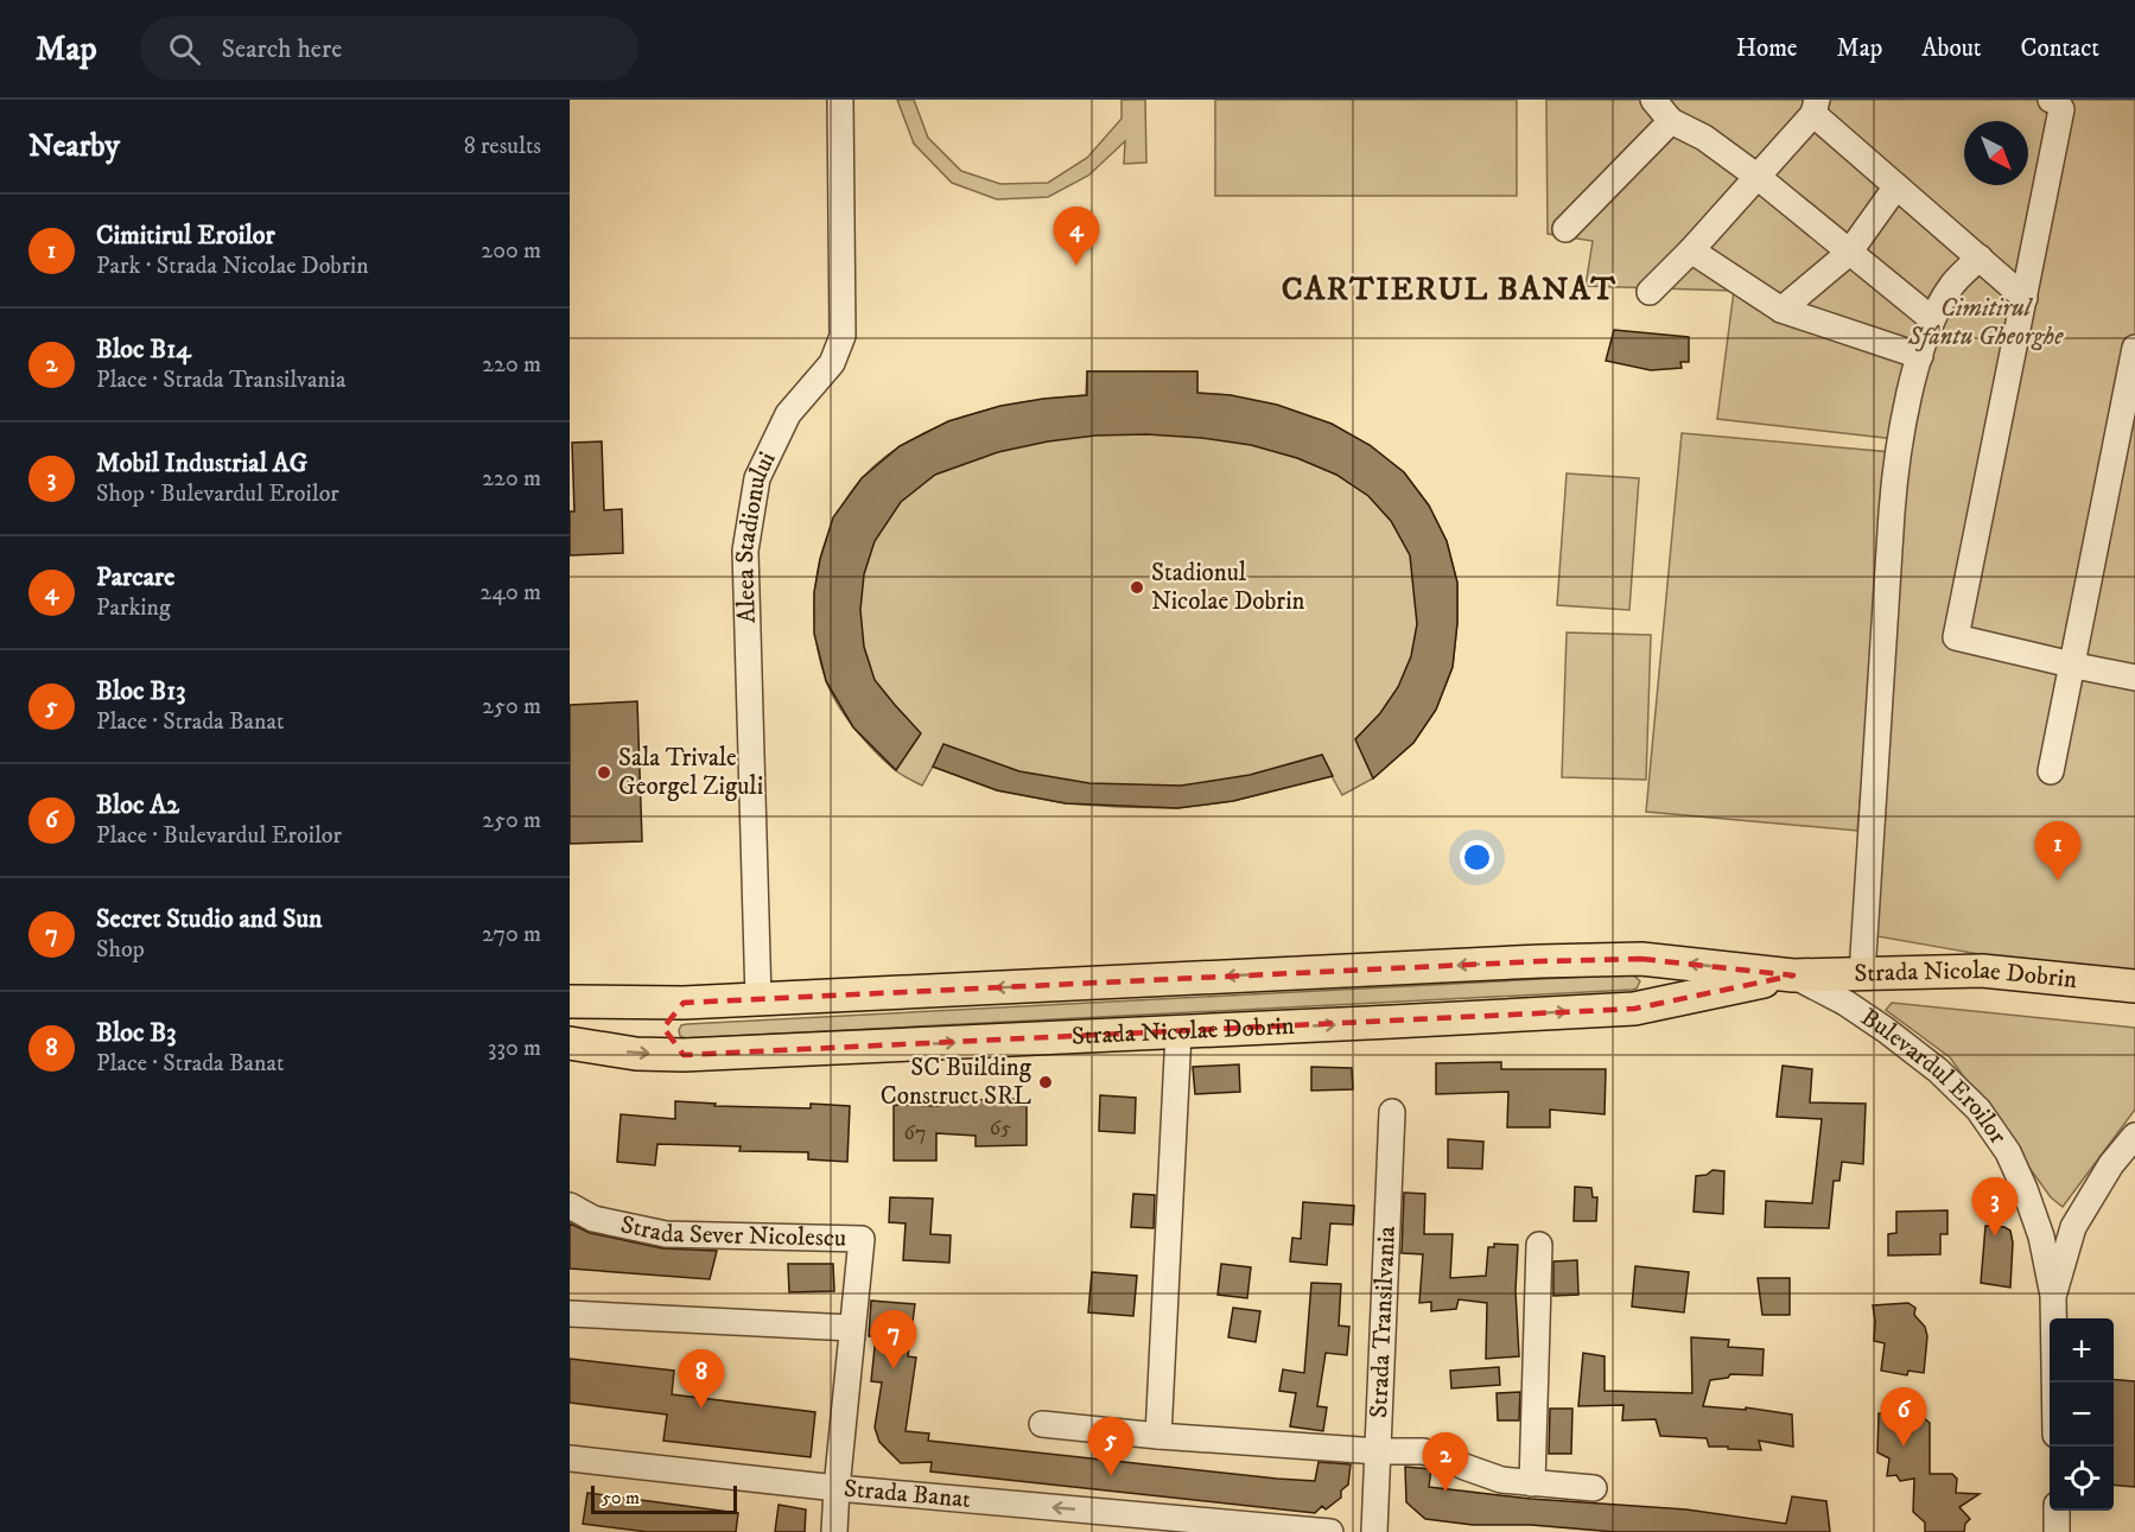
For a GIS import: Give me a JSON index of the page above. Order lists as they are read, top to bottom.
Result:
{
  "streets": {
    "main road": ["Strada Nicolae Dobrin"],
    "street": [
      "Aleea Stadionului",
      "Bulevardul Eroilor",
      "Strada Sever Nicolescu",
      "Strada Transilvania",
      "Strada Banat"
    ]
  },
  "crossings": [
    ["Aleea Stadionului", "Strada Nicolae Dobrin"],
    ["Strada Nicolae Dobrin", "Bulevardul Eroilor"]
  ],
  "districts": ["CARTIERUL BANAT"],
  "parks": ["Cimitirul Sfântu Gheorghe"],
  "places": ["Stadionul Nicolae Dobrin", "Sala Trivale Georgel Ziguli", "SC Building Construct SRL"],
  "house_numbers": ["65", "67"],
  "scale_bar": "50 m",
  "north": "bottom right",
  "page": {
    "header": "Map",
    "search": "Search here",
    "nav": [
      "Home",
      "Map",
      "About",
      "Contact"
    ],
    "heading": ["Nearby", "8 results"],
    "list": [
      {
        "mark": "1",
        "name": "Cimitirul Eroilor",
        "note": "Park · Strada Nicolae Dobrin",
        "value": "200 m"
      },
      {
        "mark": "2",
        "name": "Bloc B14",
        "note": "Place · Strada Transilvania",
        "value": "220 m"
      },
      {
        "mark": "3",
        "name": "Mobil Industrial AG",
        "note": "Shop · Bulevardul Eroilor",
        "value": "220 m"
      },
      {
        "mark": "4",
        "name": "Parcare",
        "note": "Parking",
        "value": "240 m"
      },
      {
        "mark": "5",
        "name": "Bloc B13",
        "note": "Place · Strada Banat",
        "value": "250 m"
      },
      {
        "mark": "6",
        "name": "Bloc A2",
        "note": "Place · Bulevardul Eroilor",
        "value": "250 m"
      },
      {
        "mark": "7",
        "name": "Secret Studio and Sun",
        "note": "Shop",
        "value": "270 m"
      },
      {
        "mark": "8",
        "name": "Bloc B3",
        "note": "Place · Strada Banat",
        "value": "330 m"
      }
    ],
    "pins": [
      "4",
      "1",
      "3",
      "7",
      "8",
      "6",
      "5",
      "2"
    ],
    "map_buttons": ["+", "−"],
    "scale": "50 m"
  }
}
